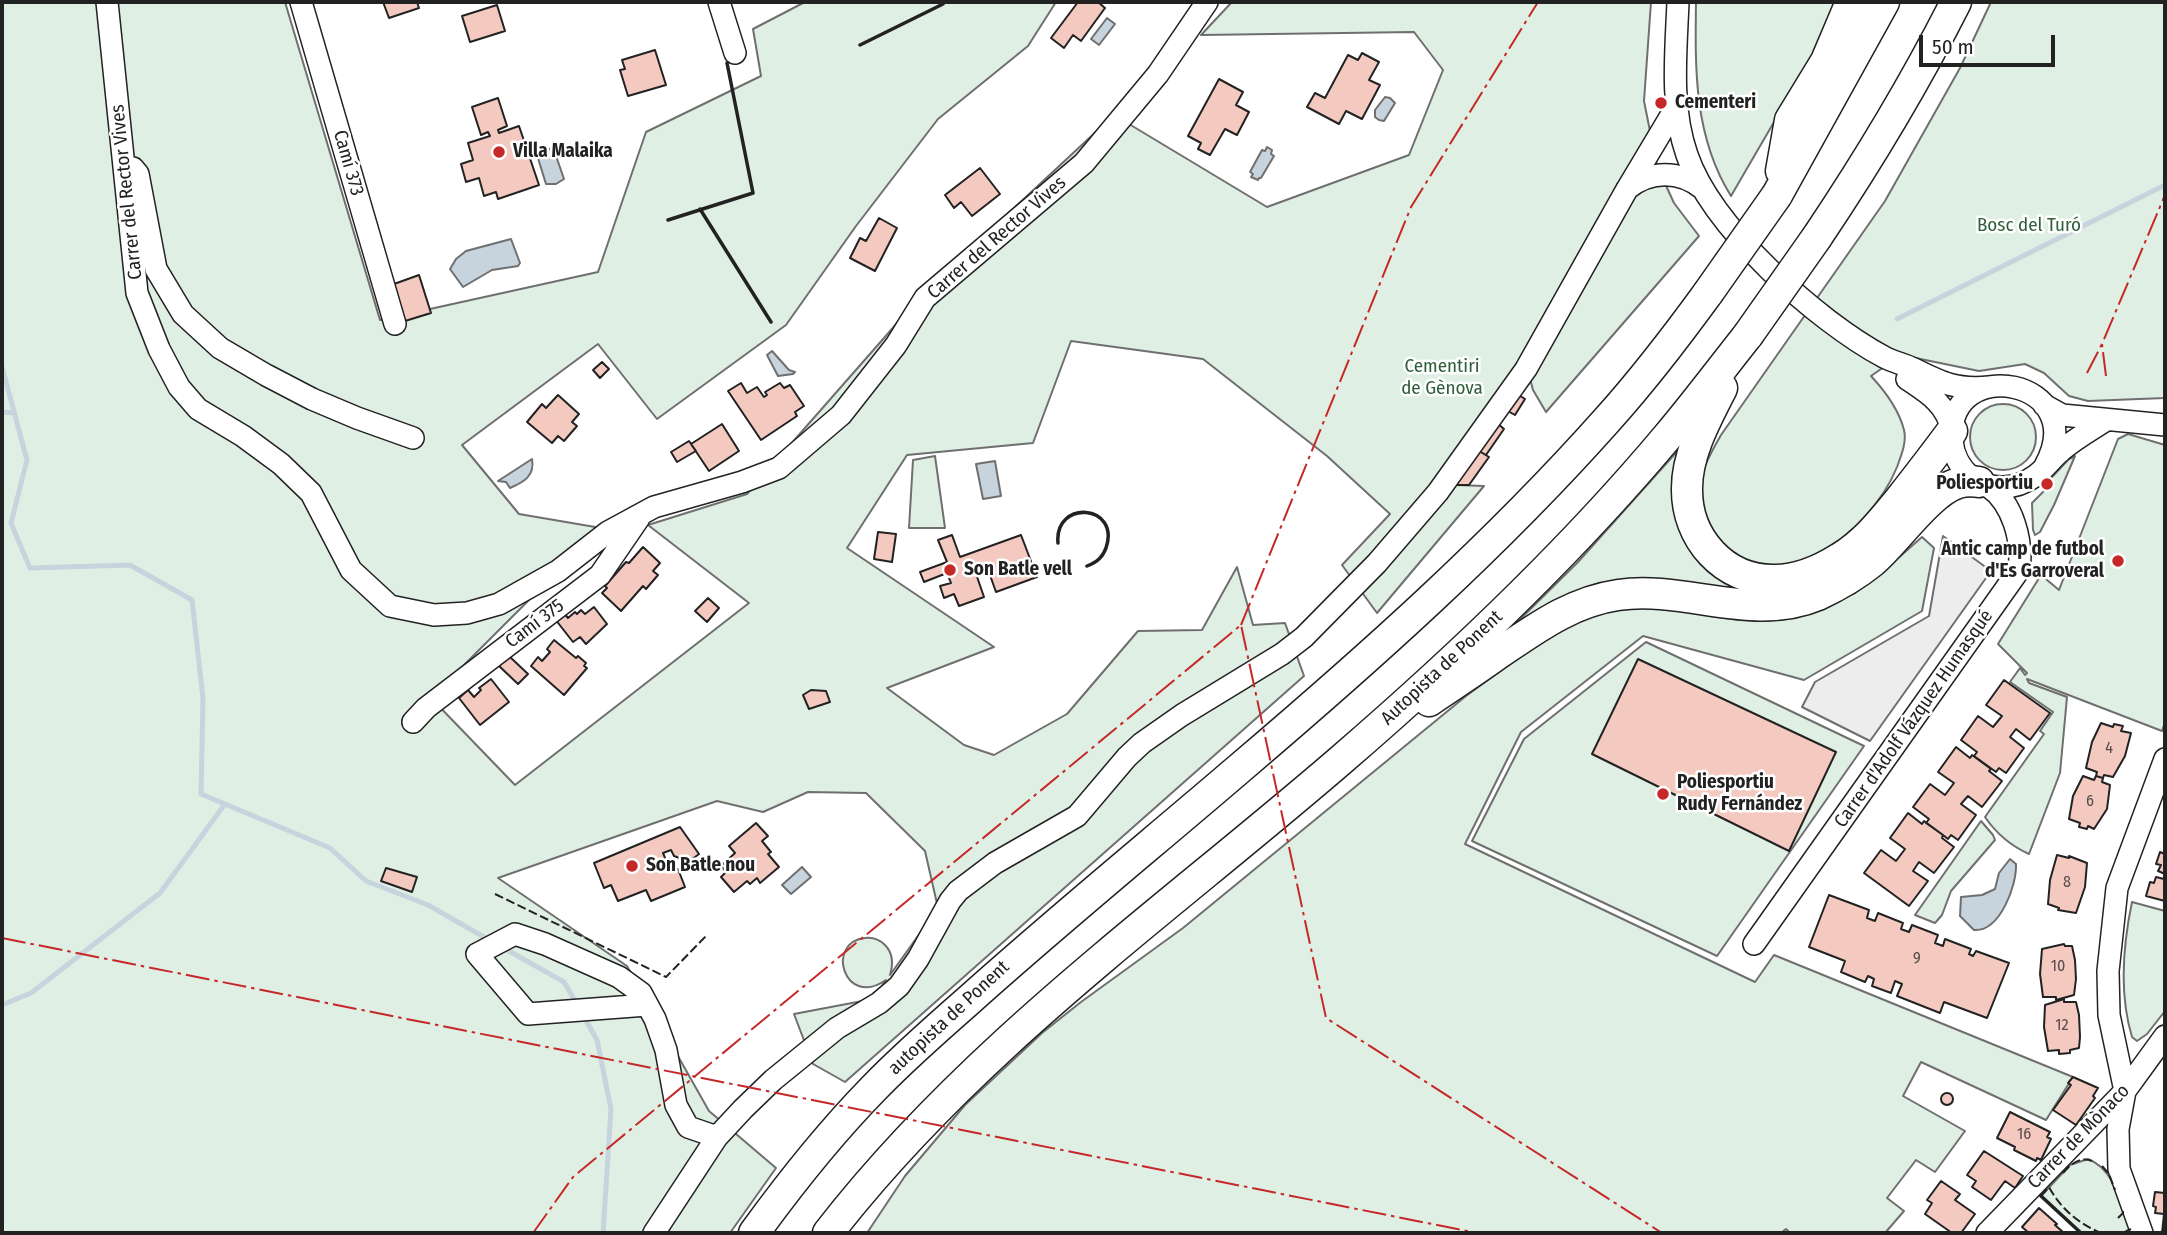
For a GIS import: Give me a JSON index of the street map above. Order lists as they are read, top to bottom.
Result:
{
  "streets": {
    "highway": ["Autopista de Ponent", "autopista de Ponent"],
    "street": [
      "Camí 373",
      "Carrer del Rector Vives",
      "Camí 375",
      "Carrer d'Adolf Vázquez Humasqué",
      "Carrer de Mònaco"
    ]
  },
  "crossings": [
    ["Carrer del Rector Vives", "Camí 375"]
  ],
  "parks": ["Bosc del Turó", "Cementiri de Gènova"],
  "places": [
    "Cementeri",
    "Villa Malaika",
    "Poliesportiu",
    "Antic camp de futbol d'Es Garroveral",
    "Son Batle vell",
    "Poliesportiu Rudy Fernández",
    "Son Batle nou"
  ],
  "house_numbers": [
    "4",
    "6",
    "8",
    "9",
    "10",
    "12",
    "16"
  ],
  "scale_bar": "50 m"
}
